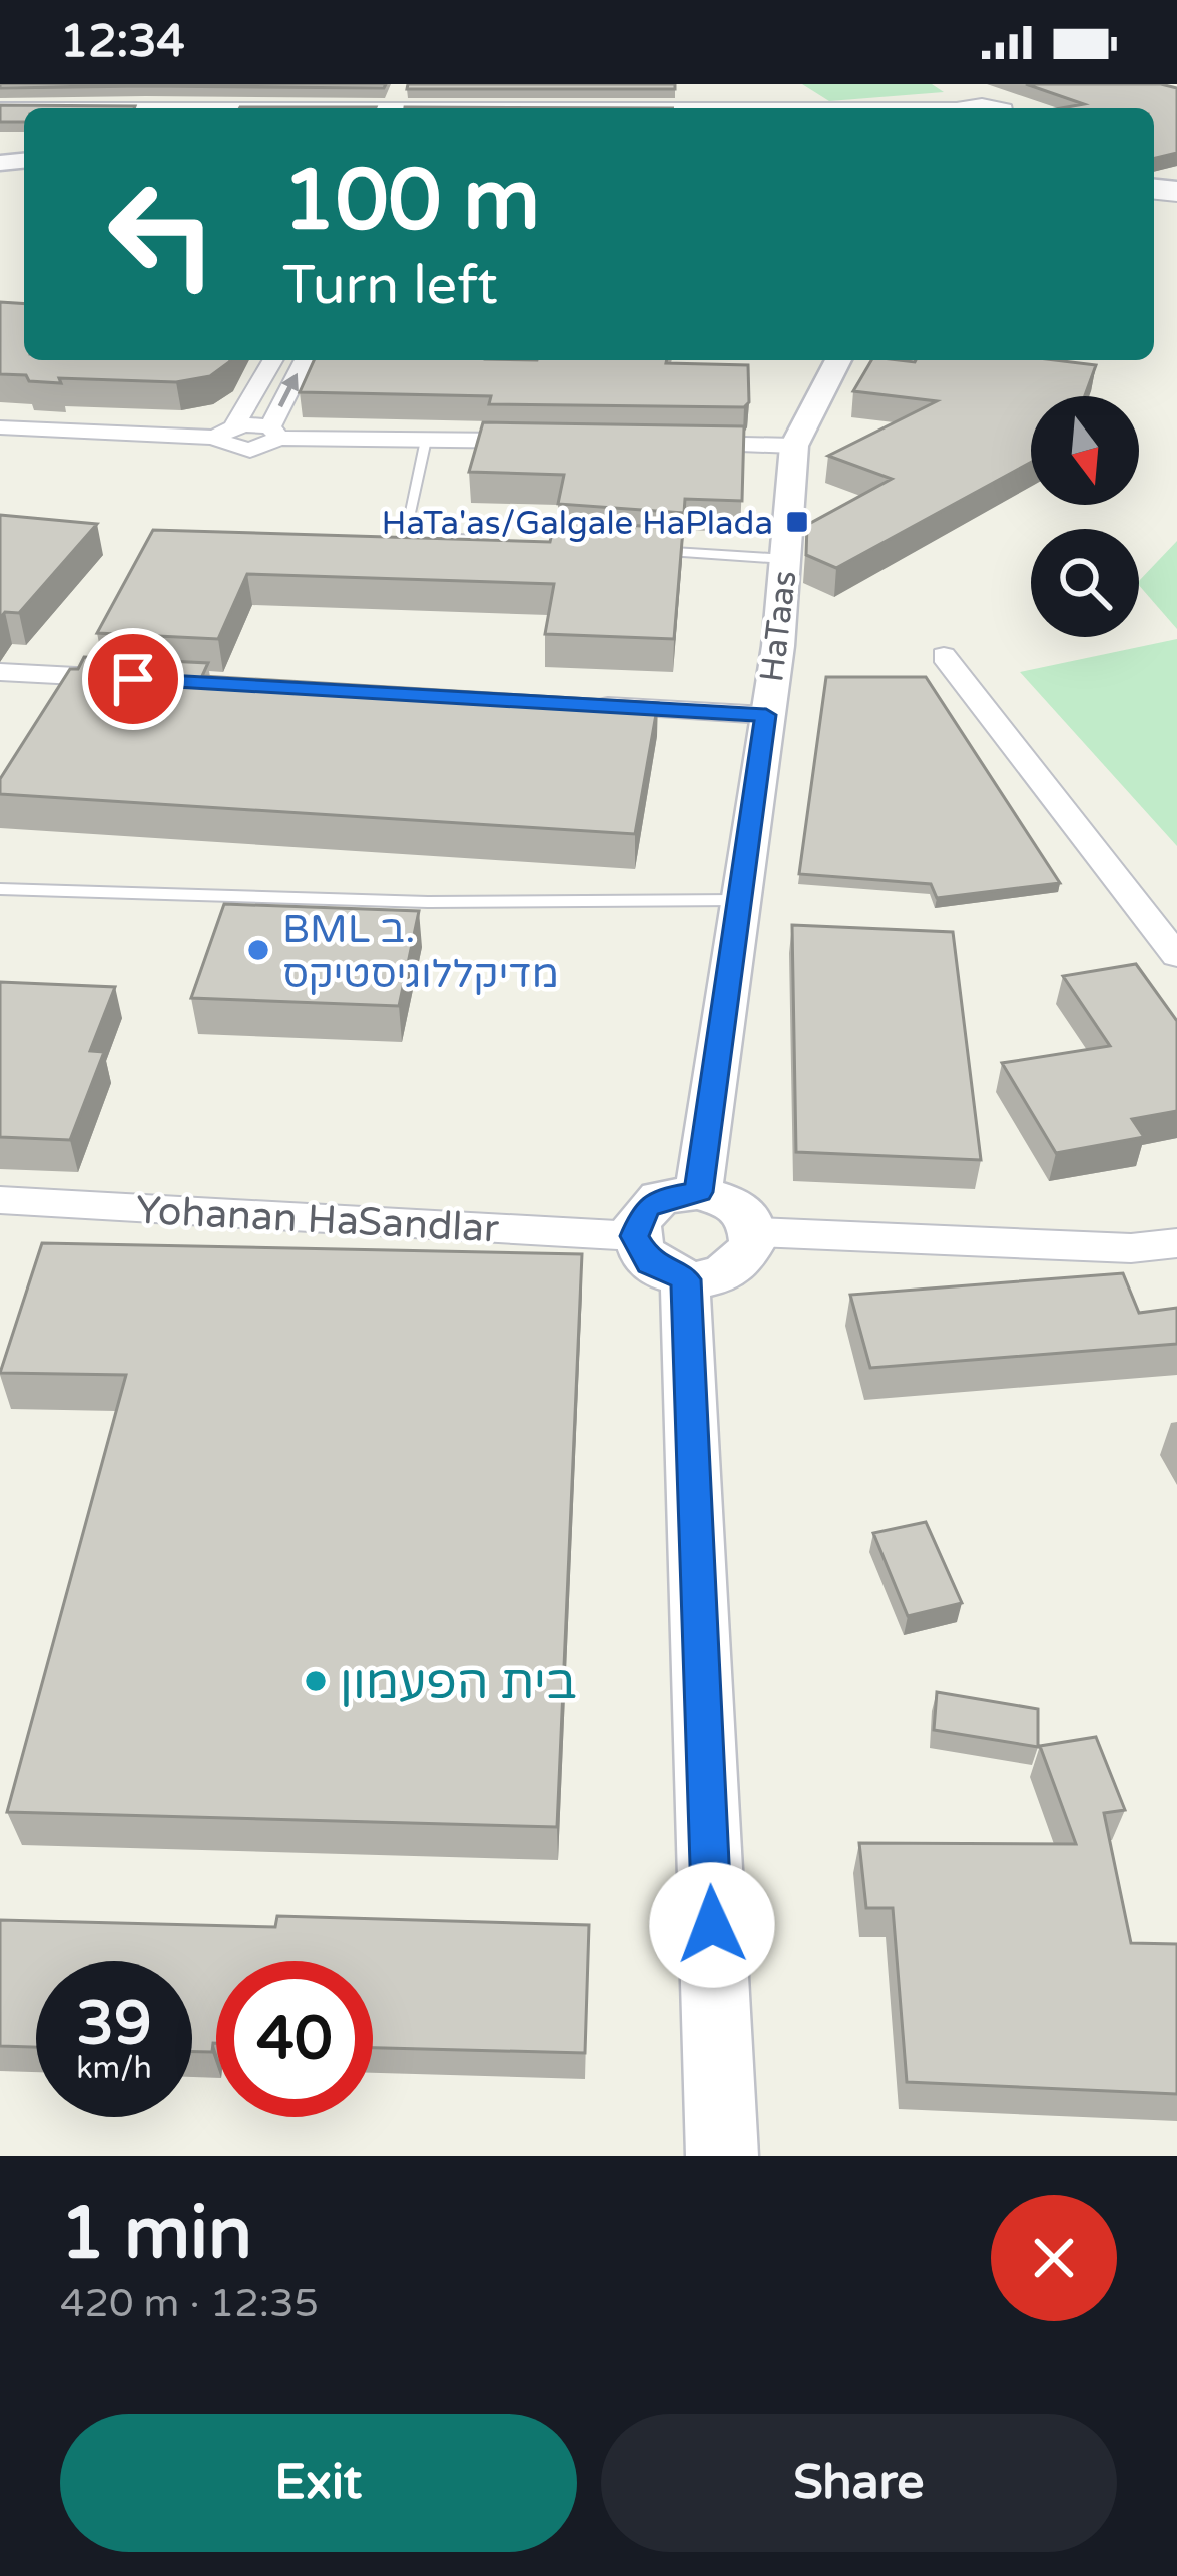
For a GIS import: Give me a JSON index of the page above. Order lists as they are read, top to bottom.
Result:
{
  "streets": {
    "street": ["HaTaas", "Yohanan HaSandlar"]
  },
  "crossings": [
    ["HaTaas", "Yohanan HaSandlar"]
  ],
  "places": {
    "transit": ["HaTa'as/Galgale HaPlada"],
    "other": ["BML ב. מדיקללוגיסטיקס", "בית הפעמון"]
  },
  "north": "bottom",
  "page": {
    "status": "12:34",
    "turn": ["100 m", "Turn left"],
    "speed": "39 km/h",
    "limit": "40",
    "heading": ["1 min", "420 m · 12:35"],
    "buttons": ["Exit", "Share"]
  }
}
